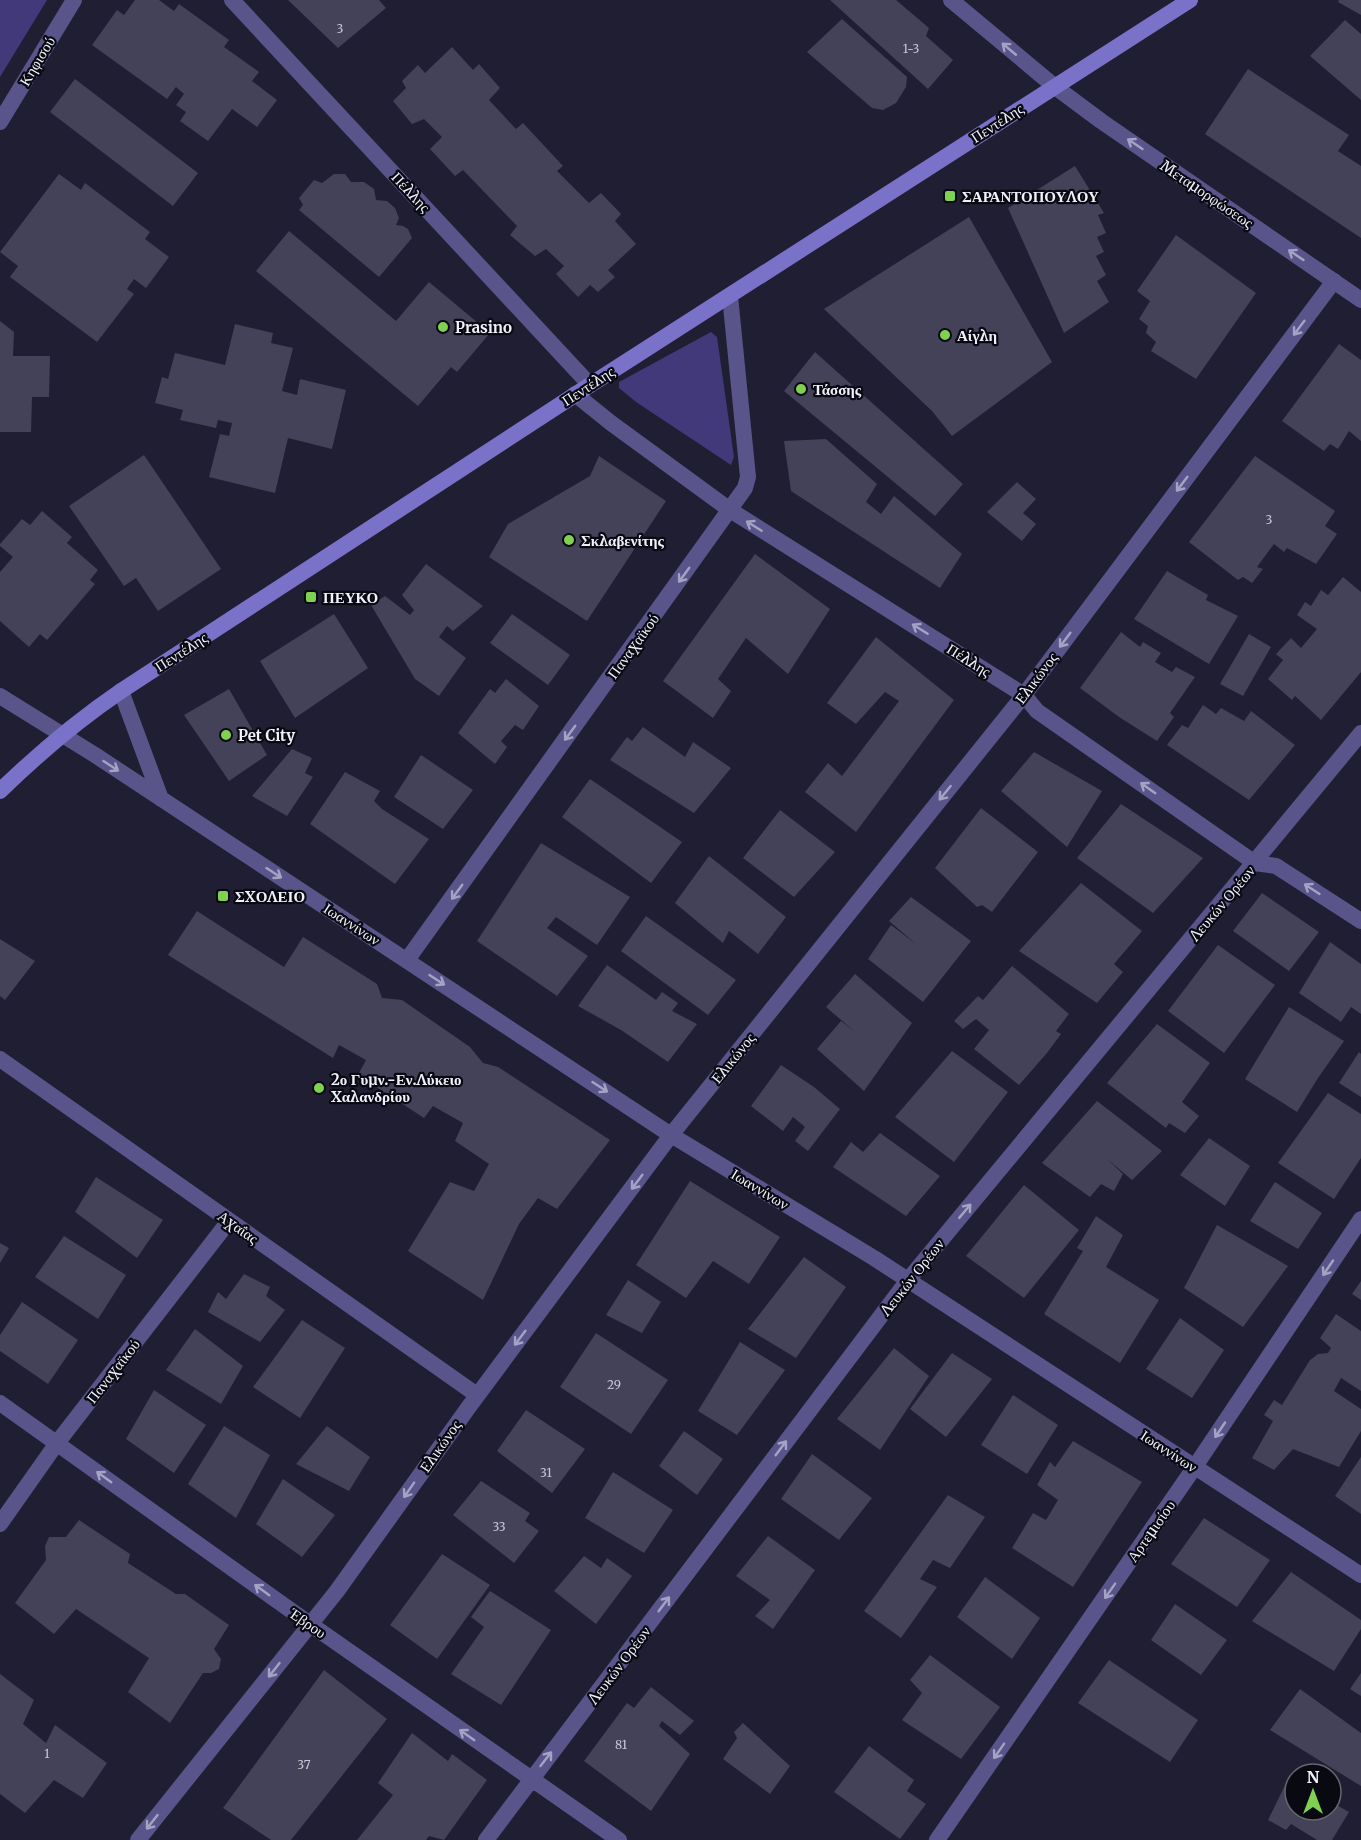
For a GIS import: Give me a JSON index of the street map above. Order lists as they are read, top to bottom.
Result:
{
  "streets": {
    "main road": ["Πεντέλης"],
    "street": [
      "Κηφισού",
      "Πέλλης",
      "Μεταμορφώσεως",
      "Παναχαϊκού",
      "Ελικώνος",
      "Λευκών Ορέων",
      "Ιωαννίνων",
      "Αχαΐας",
      "Αρτεμισίου",
      "Έβρου"
    ]
  },
  "crossings": [
    ["Πεντέλης", "Πέλλης"],
    ["Πεντέλης", "Μεταμορφώσεως"],
    ["Πεντέλης", "Παναχαϊκού"],
    ["Πεντέλης", "Ιωαννίνων"],
    ["Πέλλης", "Παναχαϊκού"],
    ["Πέλλης", "Ελικώνος"],
    ["Πέλλης", "Λευκών Ορέων"],
    ["Μεταμορφώσεως", "Ελικώνος"],
    ["Παναχαϊκού", "Ιωαννίνων"],
    ["Παναχαϊκού", "Αχαΐας"],
    ["Παναχαϊκού", "Έβρου"],
    ["Ελικώνος", "Ιωαννίνων"],
    ["Ελικώνος", "Αχαΐας"],
    ["Ελικώνος", "Έβρου"],
    ["Λευκών Ορέων", "Ιωαννίνων"],
    ["Λευκών Ορέων", "Έβρου"],
    ["Ιωαννίνων", "Αρτεμισίου"]
  ],
  "one_way": [
    "Πέλλης",
    "Μεταμορφώσεως",
    "Παναχαϊκού",
    "Ελικώνος",
    "Λευκών Ορέων",
    "Ιωαννίνων",
    "Αρτεμισίου",
    "Έβρου"
  ],
  "places": {
    "transit": ["ΣΑΡΑΝΤΟΠΟΥΛΟΥ", "ΠΕΥΚΟ", "ΣΧΟΛΕΙΟ"],
    "other": [
      "Prasino",
      "Αίγλη",
      "Τάσσης",
      "Σκλαβενίτης",
      "Pet City",
      "2ο Γυμν.-Εν.Λύκειο Χαλανδρίου"
    ]
  },
  "house_numbers": [
    "3",
    "1-3",
    "3",
    "29",
    "31",
    "33",
    "81",
    "1",
    "37"
  ],
  "north": "top"
}
